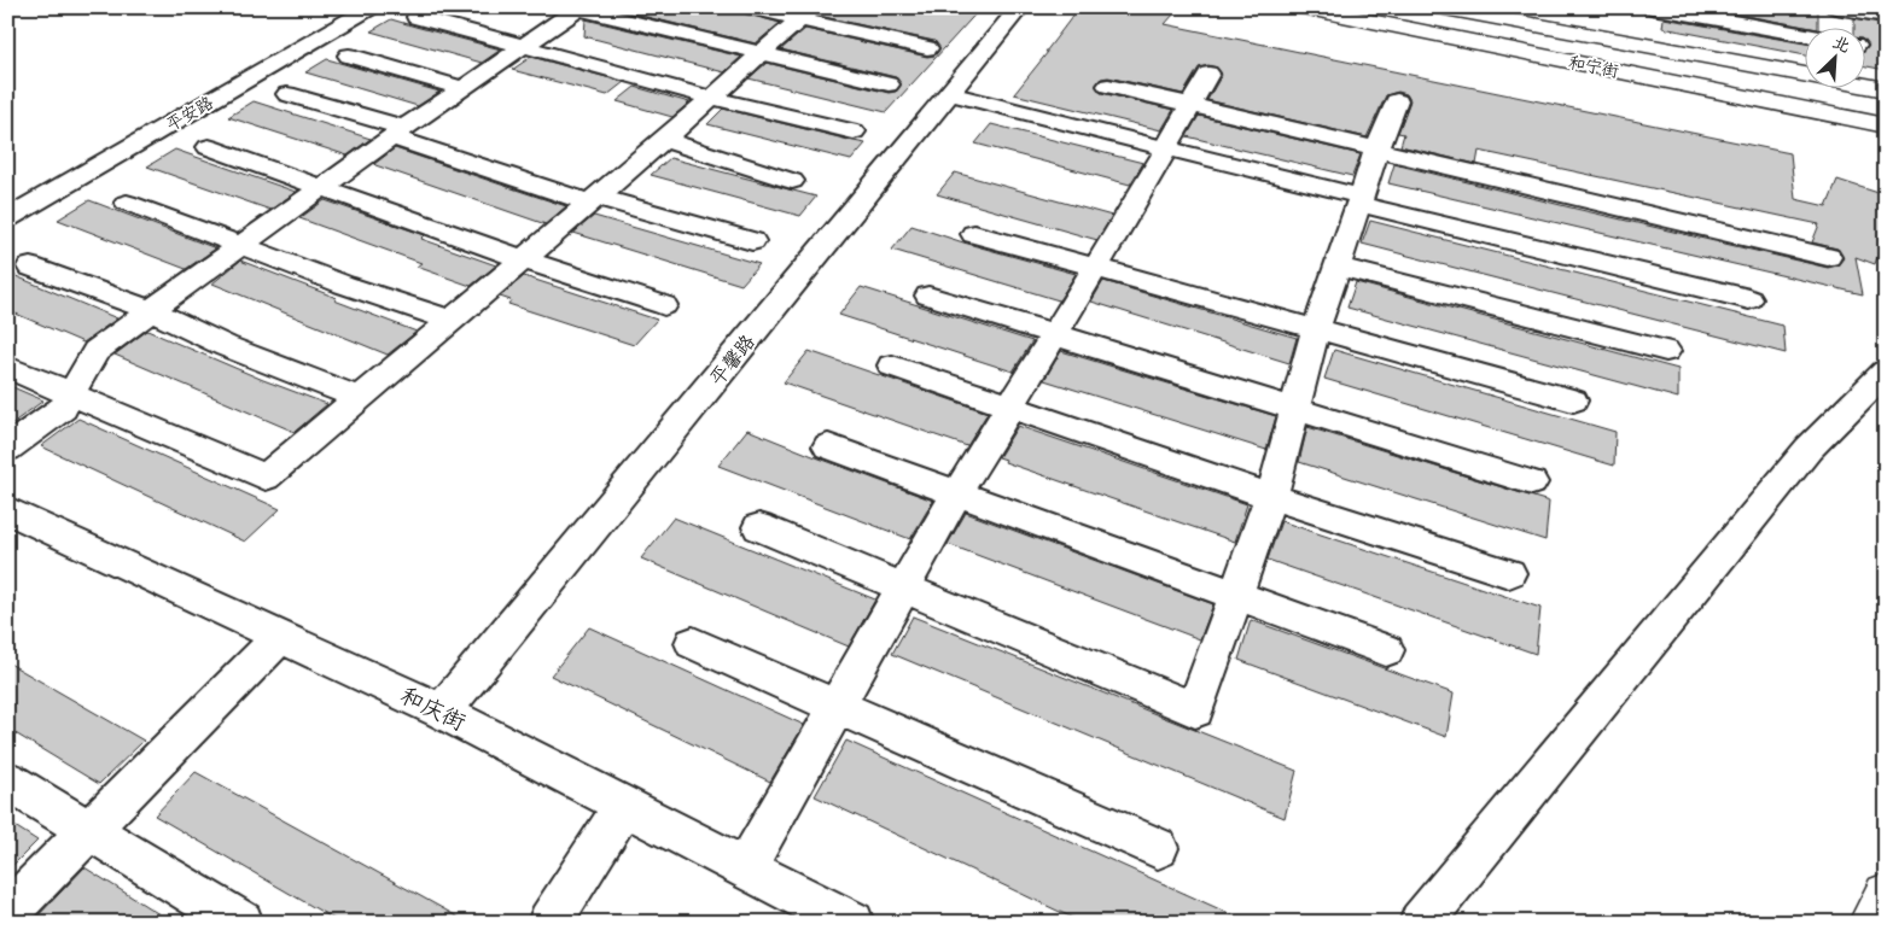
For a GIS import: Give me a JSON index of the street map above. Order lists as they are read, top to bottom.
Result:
{
  "streets": {
    "main road": ["和宁街"],
    "street": ["平安路", "平馨路", "和庆街"]
  },
  "crossings": [
    ["平馨路", "和庆街"]
  ],
  "north": "top right"
}
